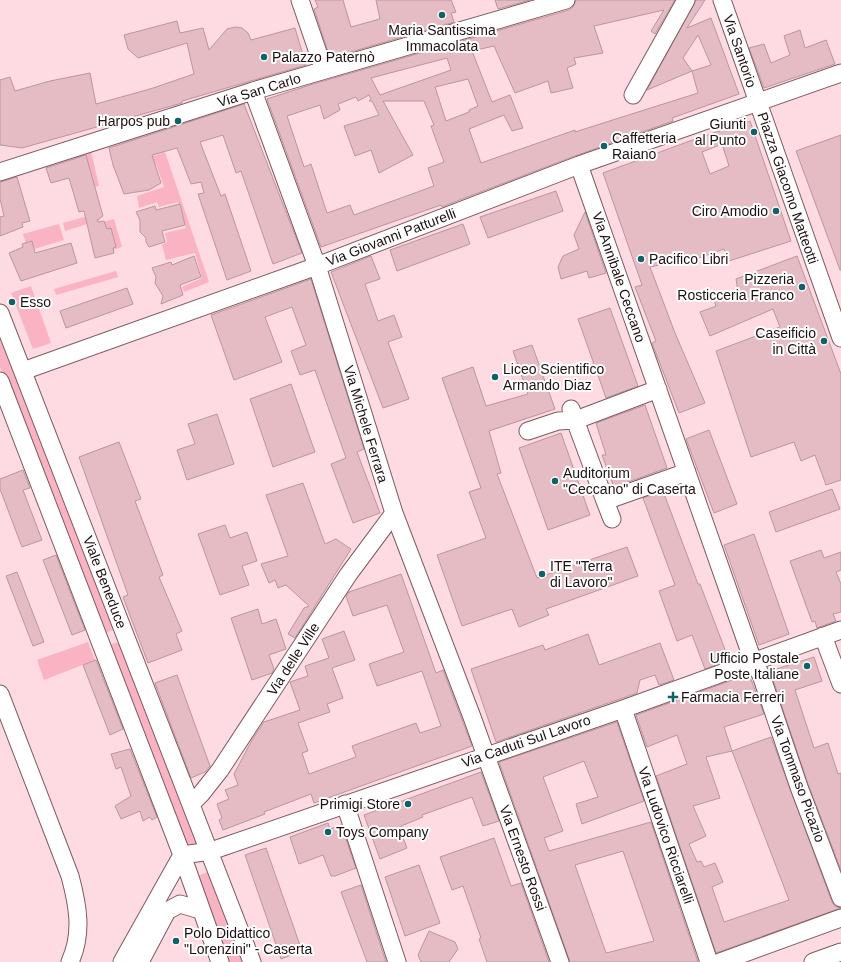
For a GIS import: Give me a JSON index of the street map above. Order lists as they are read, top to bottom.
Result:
{
  "streets": {
    "street": [
      "Via Santorio",
      "Via San Carlo",
      "Piazza Giacomo Matteotti",
      "Via Giovanni Patturelli",
      "Via Annibale Ceccano",
      "Via Michele Ferrara",
      "Viale Beneduce",
      "Via delle Ville",
      "Via Caduti Sul Lavoro",
      "Via Tommaso Picazio",
      "Via Ludovico Ricciarelli",
      "Via Ernesto Rossi"
    ]
  },
  "crossings": [
    ["Via Santorio", "Piazza Giacomo Matteotti"],
    ["Via Santorio", "Via Giovanni Patturelli"],
    ["Via San Carlo", "Via Michele Ferrara"],
    ["Piazza Giacomo Matteotti", "Via Giovanni Patturelli"],
    ["Via Giovanni Patturelli", "Via Annibale Ceccano"],
    ["Via Giovanni Patturelli", "Via Michele Ferrara"],
    ["Via Giovanni Patturelli", "Viale Beneduce"],
    ["Via Annibale Ceccano", "Via Caduti Sul Lavoro"],
    ["Via Annibale Ceccano", "Via Tommaso Picazio"],
    ["Via Michele Ferrara", "Via delle Ville"],
    ["Via Michele Ferrara", "Via Caduti Sul Lavoro"],
    ["Via Michele Ferrara", "Via Ernesto Rossi"],
    ["Viale Beneduce", "Via delle Ville"],
    ["Viale Beneduce", "Via Caduti Sul Lavoro"],
    ["Via Caduti Sul Lavoro", "Via Tommaso Picazio"],
    ["Via Caduti Sul Lavoro", "Via Ludovico Ricciarelli"],
    ["Via Caduti Sul Lavoro", "Via Ernesto Rossi"]
  ],
  "places": {
    "other": [
      "Maria Santissima Immacolata",
      "Palazzo Paternò",
      "Harpos pub",
      "Giunti al Punto",
      "Caffetteria Raiano",
      "Ciro Amodio",
      "Pacifico Libri",
      "Pizzeria Rosticceria Franco",
      "Esso",
      "Caseificio in Città",
      "Liceo Scientifico Armando Diaz",
      "Auditorium \"Ceccano\" di Caserta",
      "ITE \"Terra di Lavoro\"",
      "Ufficio Postale Poste Italiane",
      "Primigi Store",
      "Toys Company",
      "Polo Didattico \"Lorenzini\" - Caserta"
    ],
    "health": ["Farmacia Ferreri"]
  }
}
